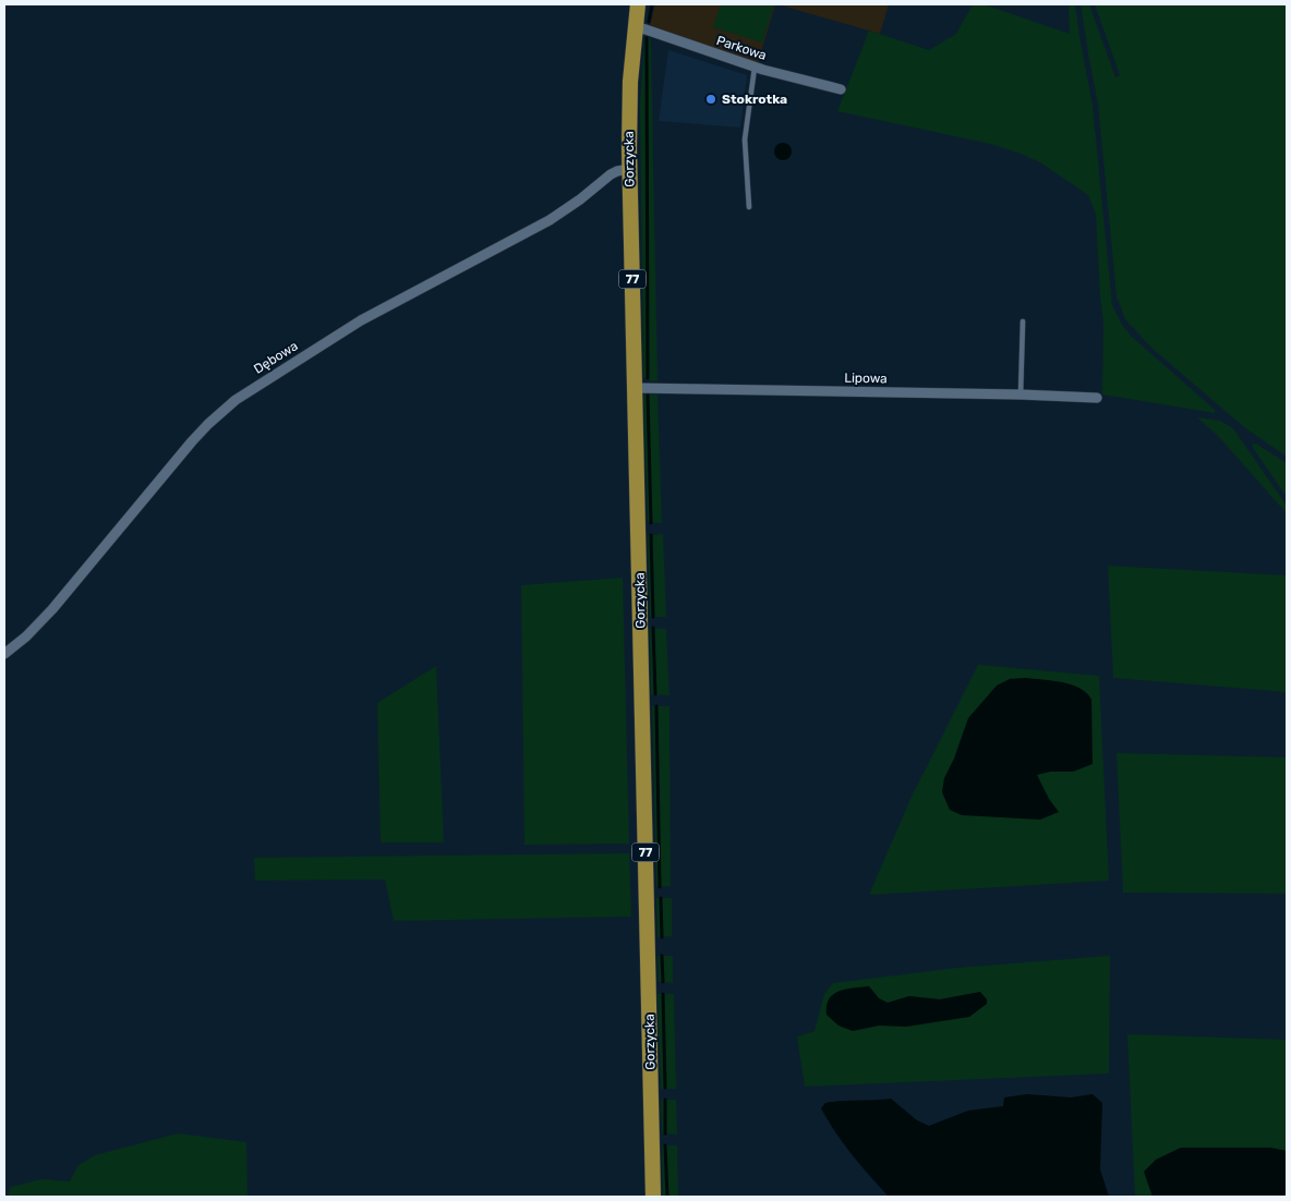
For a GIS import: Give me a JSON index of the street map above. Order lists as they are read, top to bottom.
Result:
{
  "streets": {
    "main road": ["Gorzycka", "77"],
    "street": ["Parkowa", "Dębowa", "Lipowa"]
  },
  "crossings": [
    ["Parkowa", "Gorzycka"],
    ["Gorzycka", "Dębowa"],
    ["Gorzycka", "Lipowa"]
  ],
  "places": ["Stokrotka"]
}
